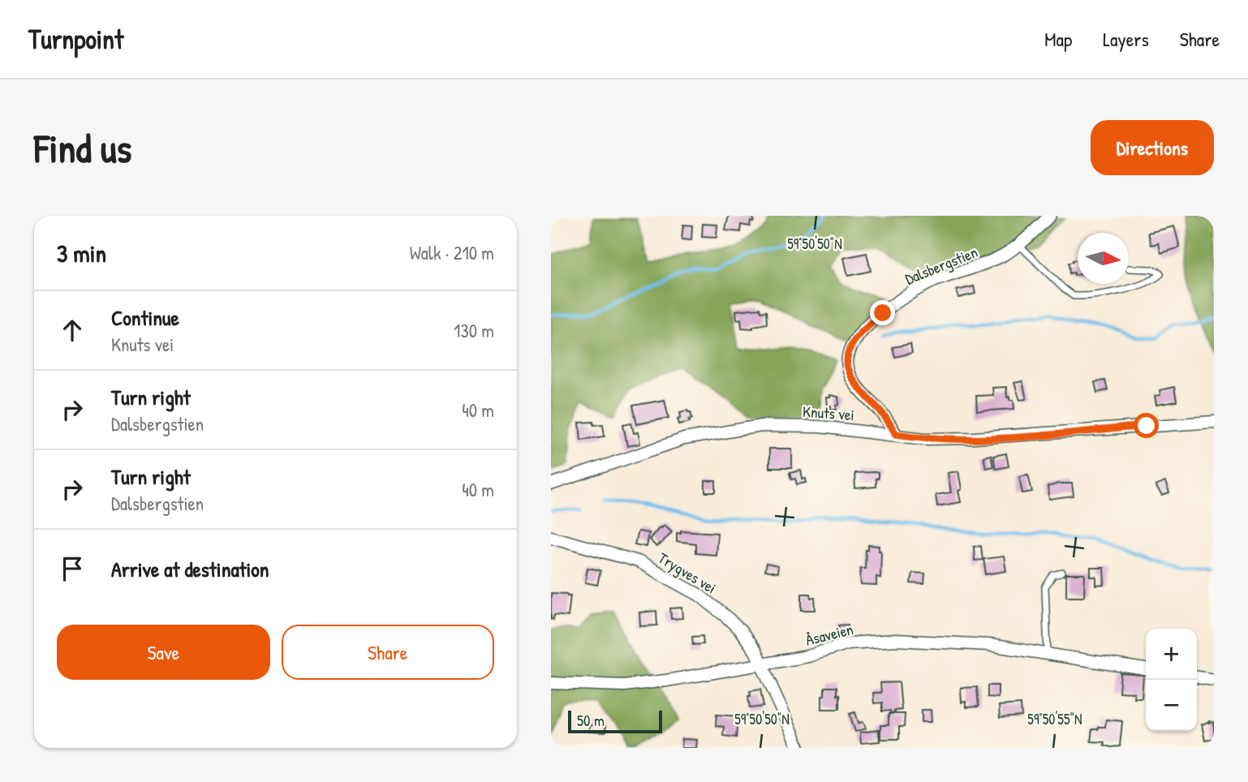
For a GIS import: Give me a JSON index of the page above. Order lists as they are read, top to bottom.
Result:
{
  "streets": {
    "street": [
      "Dalsbergstien",
      "Knuts vei",
      "Trygves vei",
      "Åsaveien"
    ]
  },
  "crossings": [
    ["Dalsbergstien", "Knuts vei"],
    ["Trygves vei", "Åsaveien"]
  ],
  "scale_bar": "50 m",
  "north": "right",
  "page": {
    "header": "Turnpoint",
    "nav": ["Map", "Layers", "Share"],
    "buttons": [
      "Directions",
      ["Save", "Share"]
    ],
    "title": "Find us",
    "heading": ["3 min", "Walk · 210 m"],
    "list": [
      ["Continue", "Knuts vei", "130 m"],
      ["Turn right", "Dalsbergstien", "40 m"],
      ["Turn right", "Dalsbergstien", "40 m"],
      "Arrive at destination"
    ],
    "map_buttons": ["+", "−"],
    "scale": "50 m"
  },
  "coordinates": ["59°50'50\"N", "59°50'55\"N"]
}
